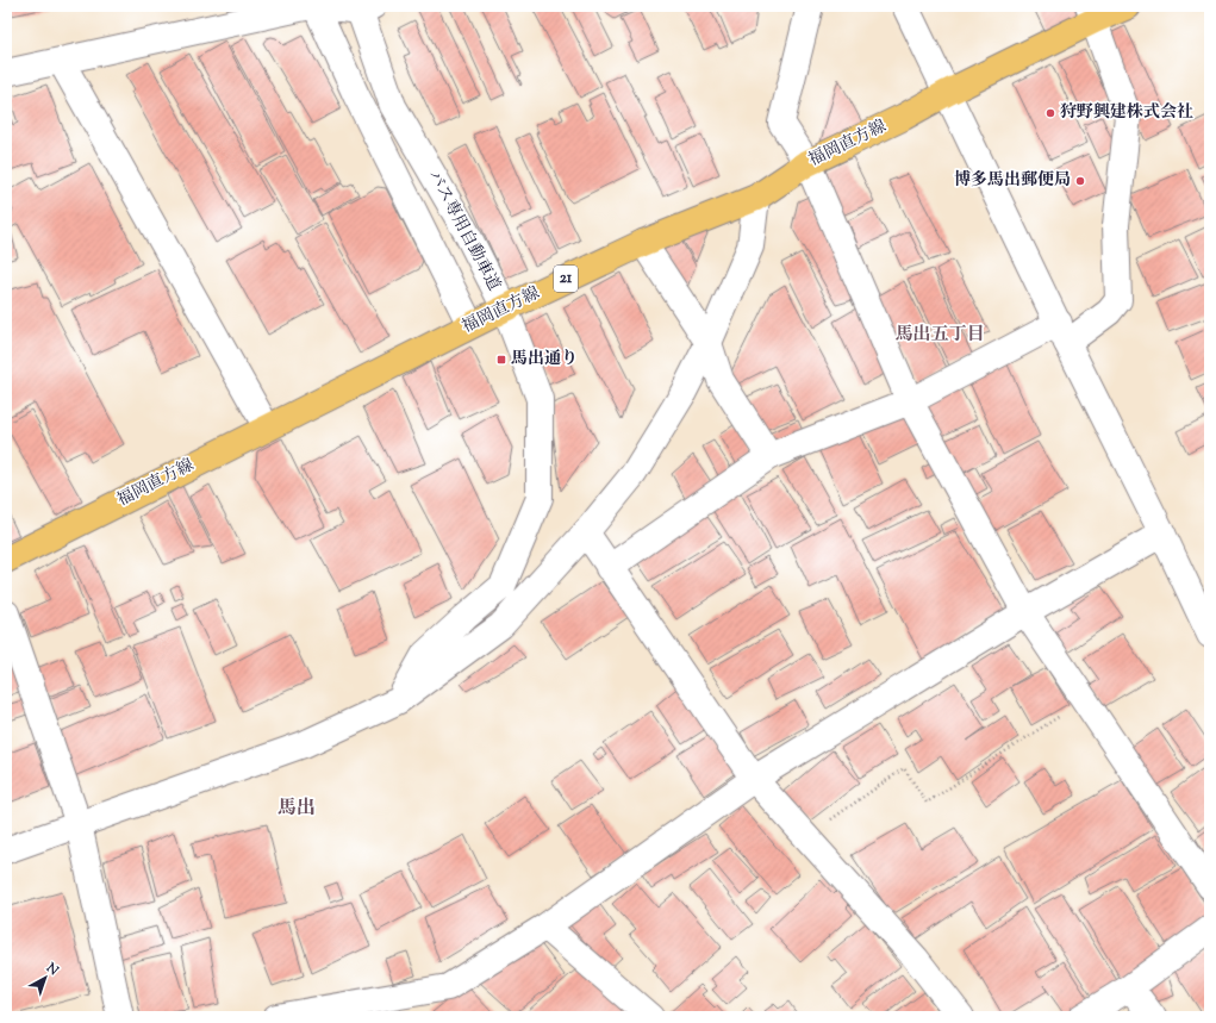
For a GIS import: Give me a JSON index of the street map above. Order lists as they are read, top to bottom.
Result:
{
  "streets": {
    "main road": ["福岡直方線", "21"],
    "street": ["バス専用自動車道"]
  },
  "crossings": [
    ["福岡直方線", "バス専用自動車道"]
  ],
  "districts": ["馬出五丁目", "馬出"],
  "places": {
    "other": ["狩野興建株式会社", "博多馬出郵便局"],
    "transit": ["馬出通り"]
  },
  "north": "top right"
}
